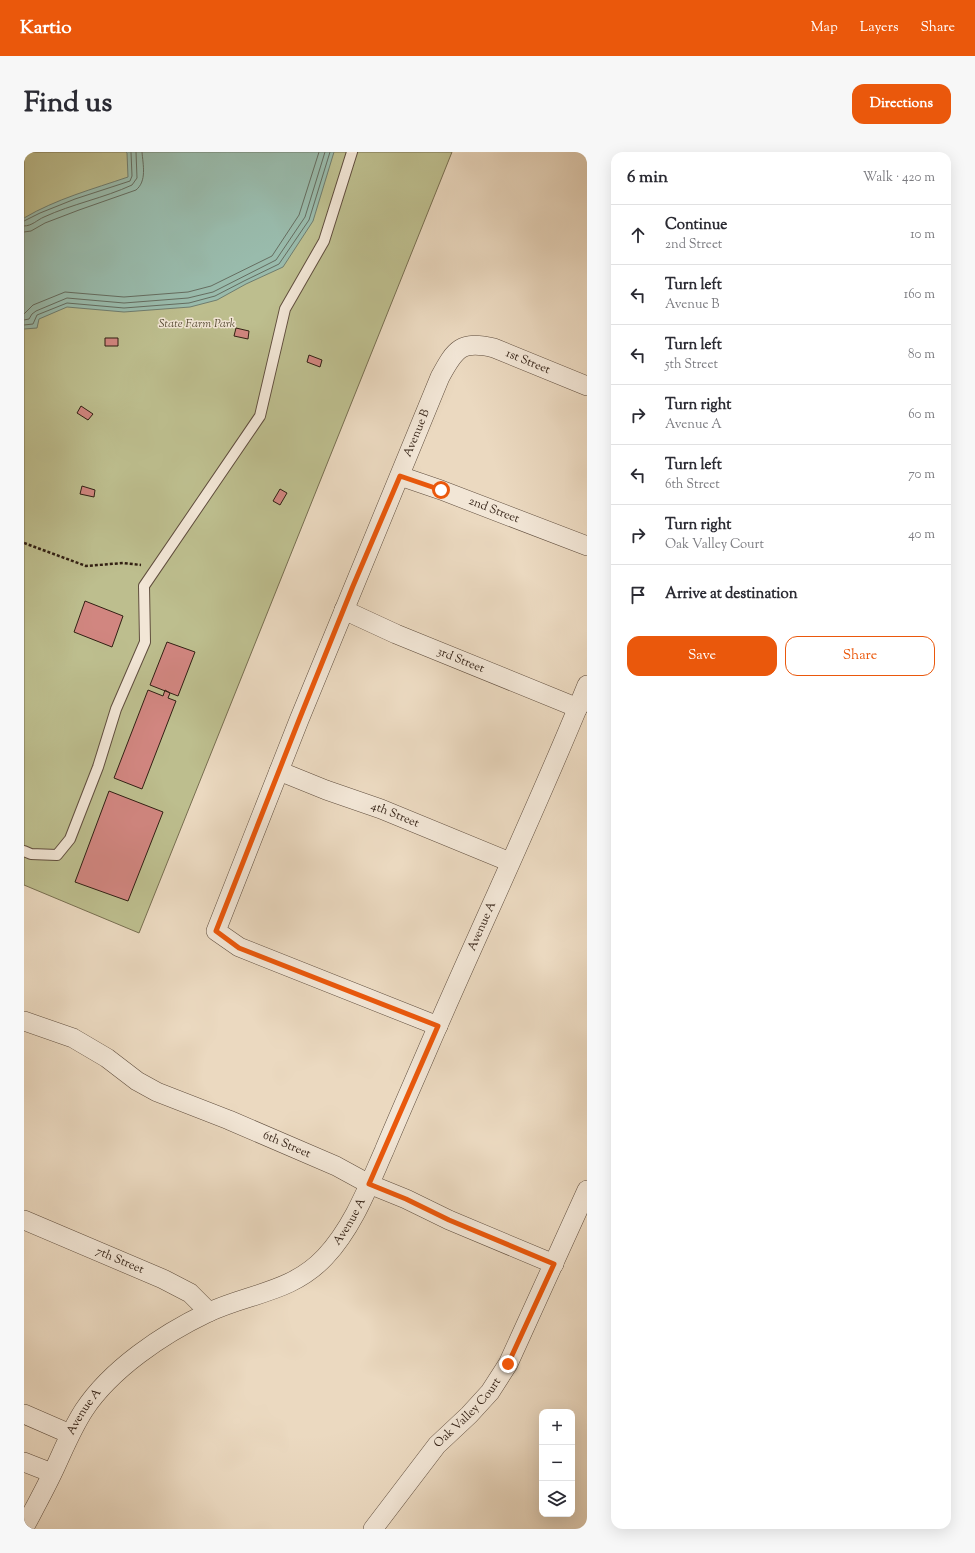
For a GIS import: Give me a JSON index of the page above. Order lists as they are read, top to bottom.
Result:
{
  "streets": {
    "street": [
      "1st Street",
      "Avenue B",
      "2nd Street",
      "3rd Street",
      "4th Street",
      "Avenue A",
      "6th Street",
      "7th Street",
      "Oak Valley Court"
    ]
  },
  "crossings": [
    ["1st Street", "Avenue B"],
    ["Avenue B", "2nd Street"],
    ["Avenue B", "3rd Street"],
    ["Avenue B", "4th Street"],
    ["Avenue B", "Avenue A"],
    ["3rd Street", "Avenue A"],
    ["4th Street", "Avenue A"],
    ["Avenue A", "6th Street"],
    ["Avenue A", "7th Street"],
    ["6th Street", "Oak Valley Court"]
  ],
  "parks": ["State Farm Park"],
  "page": {
    "header": "Kartio",
    "nav": ["Map", "Layers", "Share"],
    "title": "Find us",
    "buttons": [
      "Directions",
      ["Save", "Share"]
    ],
    "heading": ["6 min", "Walk · 420 m"],
    "list": [
      ["Continue", "2nd Street", "10 m"],
      ["Turn left", "Avenue B", "160 m"],
      ["Turn left", "5th Street", "80 m"],
      ["Turn right", "Avenue A", "60 m"],
      ["Turn left", "6th Street", "70 m"],
      ["Turn right", "Oak Valley Court", "40 m"],
      "Arrive at destination"
    ],
    "map_buttons": ["+", "−"]
  }
}
